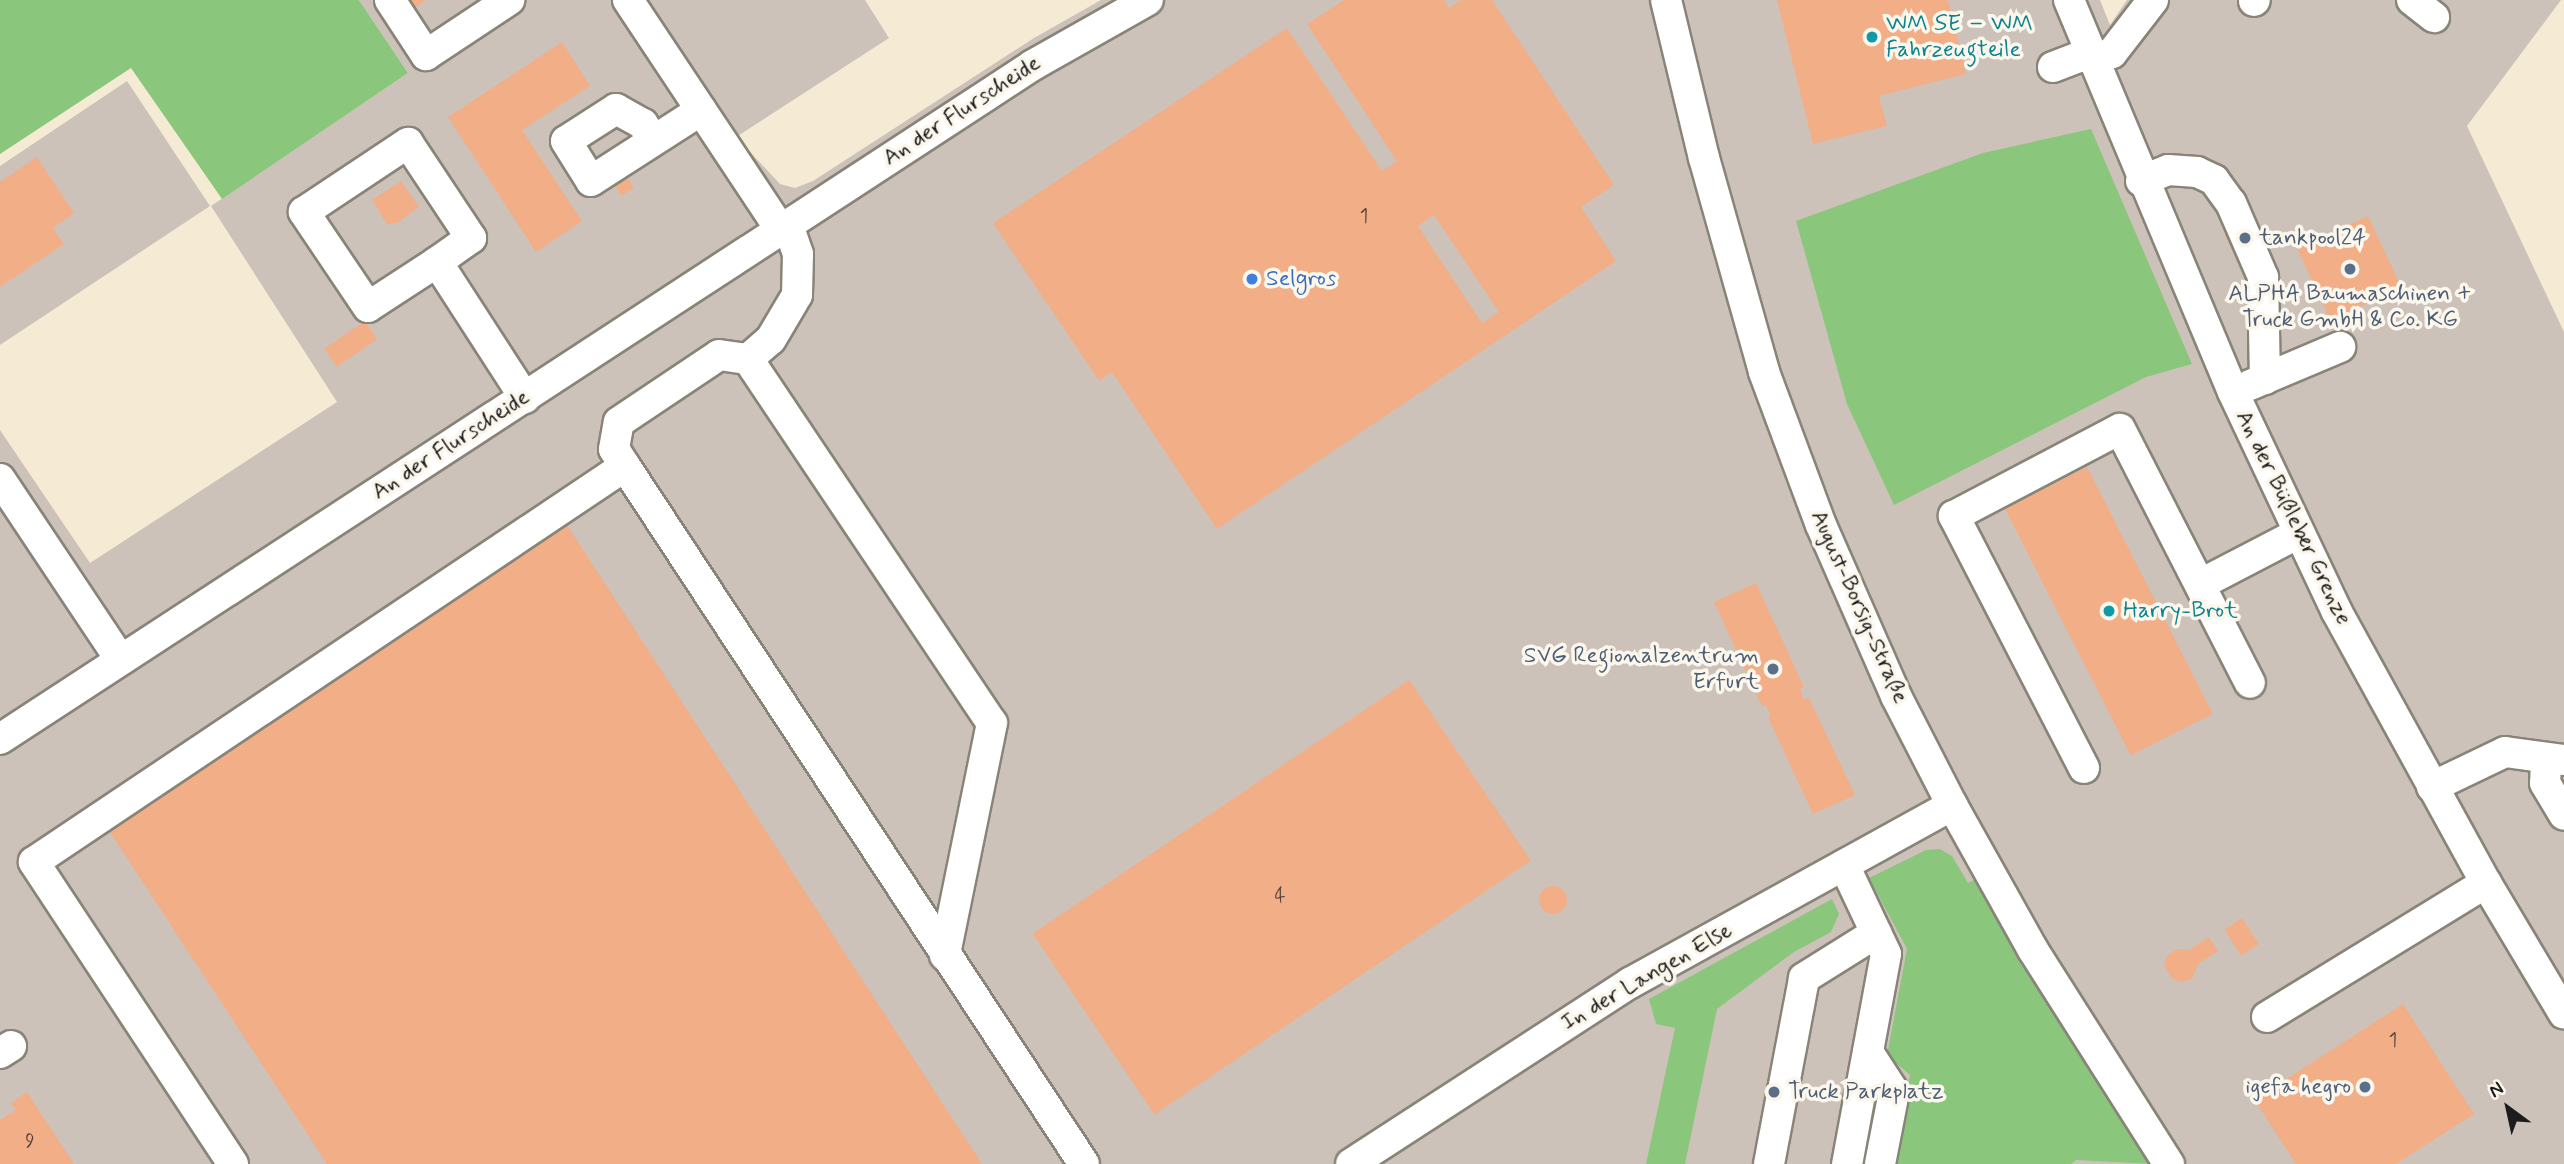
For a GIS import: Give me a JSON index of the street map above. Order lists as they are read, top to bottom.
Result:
{
  "streets": {
    "street": [
      "An der Flurscheide",
      "An der Büßleber Grenze",
      "August-Borsig-Straße",
      "In der Langen Else"
    ]
  },
  "crossings": [
    ["August-Borsig-Straße", "In der Langen Else"]
  ],
  "places": [
    "WM SE – WM Fahrzeugteile",
    "tankpool24",
    "ALPHA Baumaschinen + Truck GmbH & Co. KG",
    "Selgros",
    "Harry-Brot",
    "SVG Regionalzentrum Erfurt",
    "igefa hegro",
    "Truck Parkplatz"
  ],
  "house_numbers": [
    "1",
    "4",
    "1",
    "9"
  ],
  "north": "top left"
}
